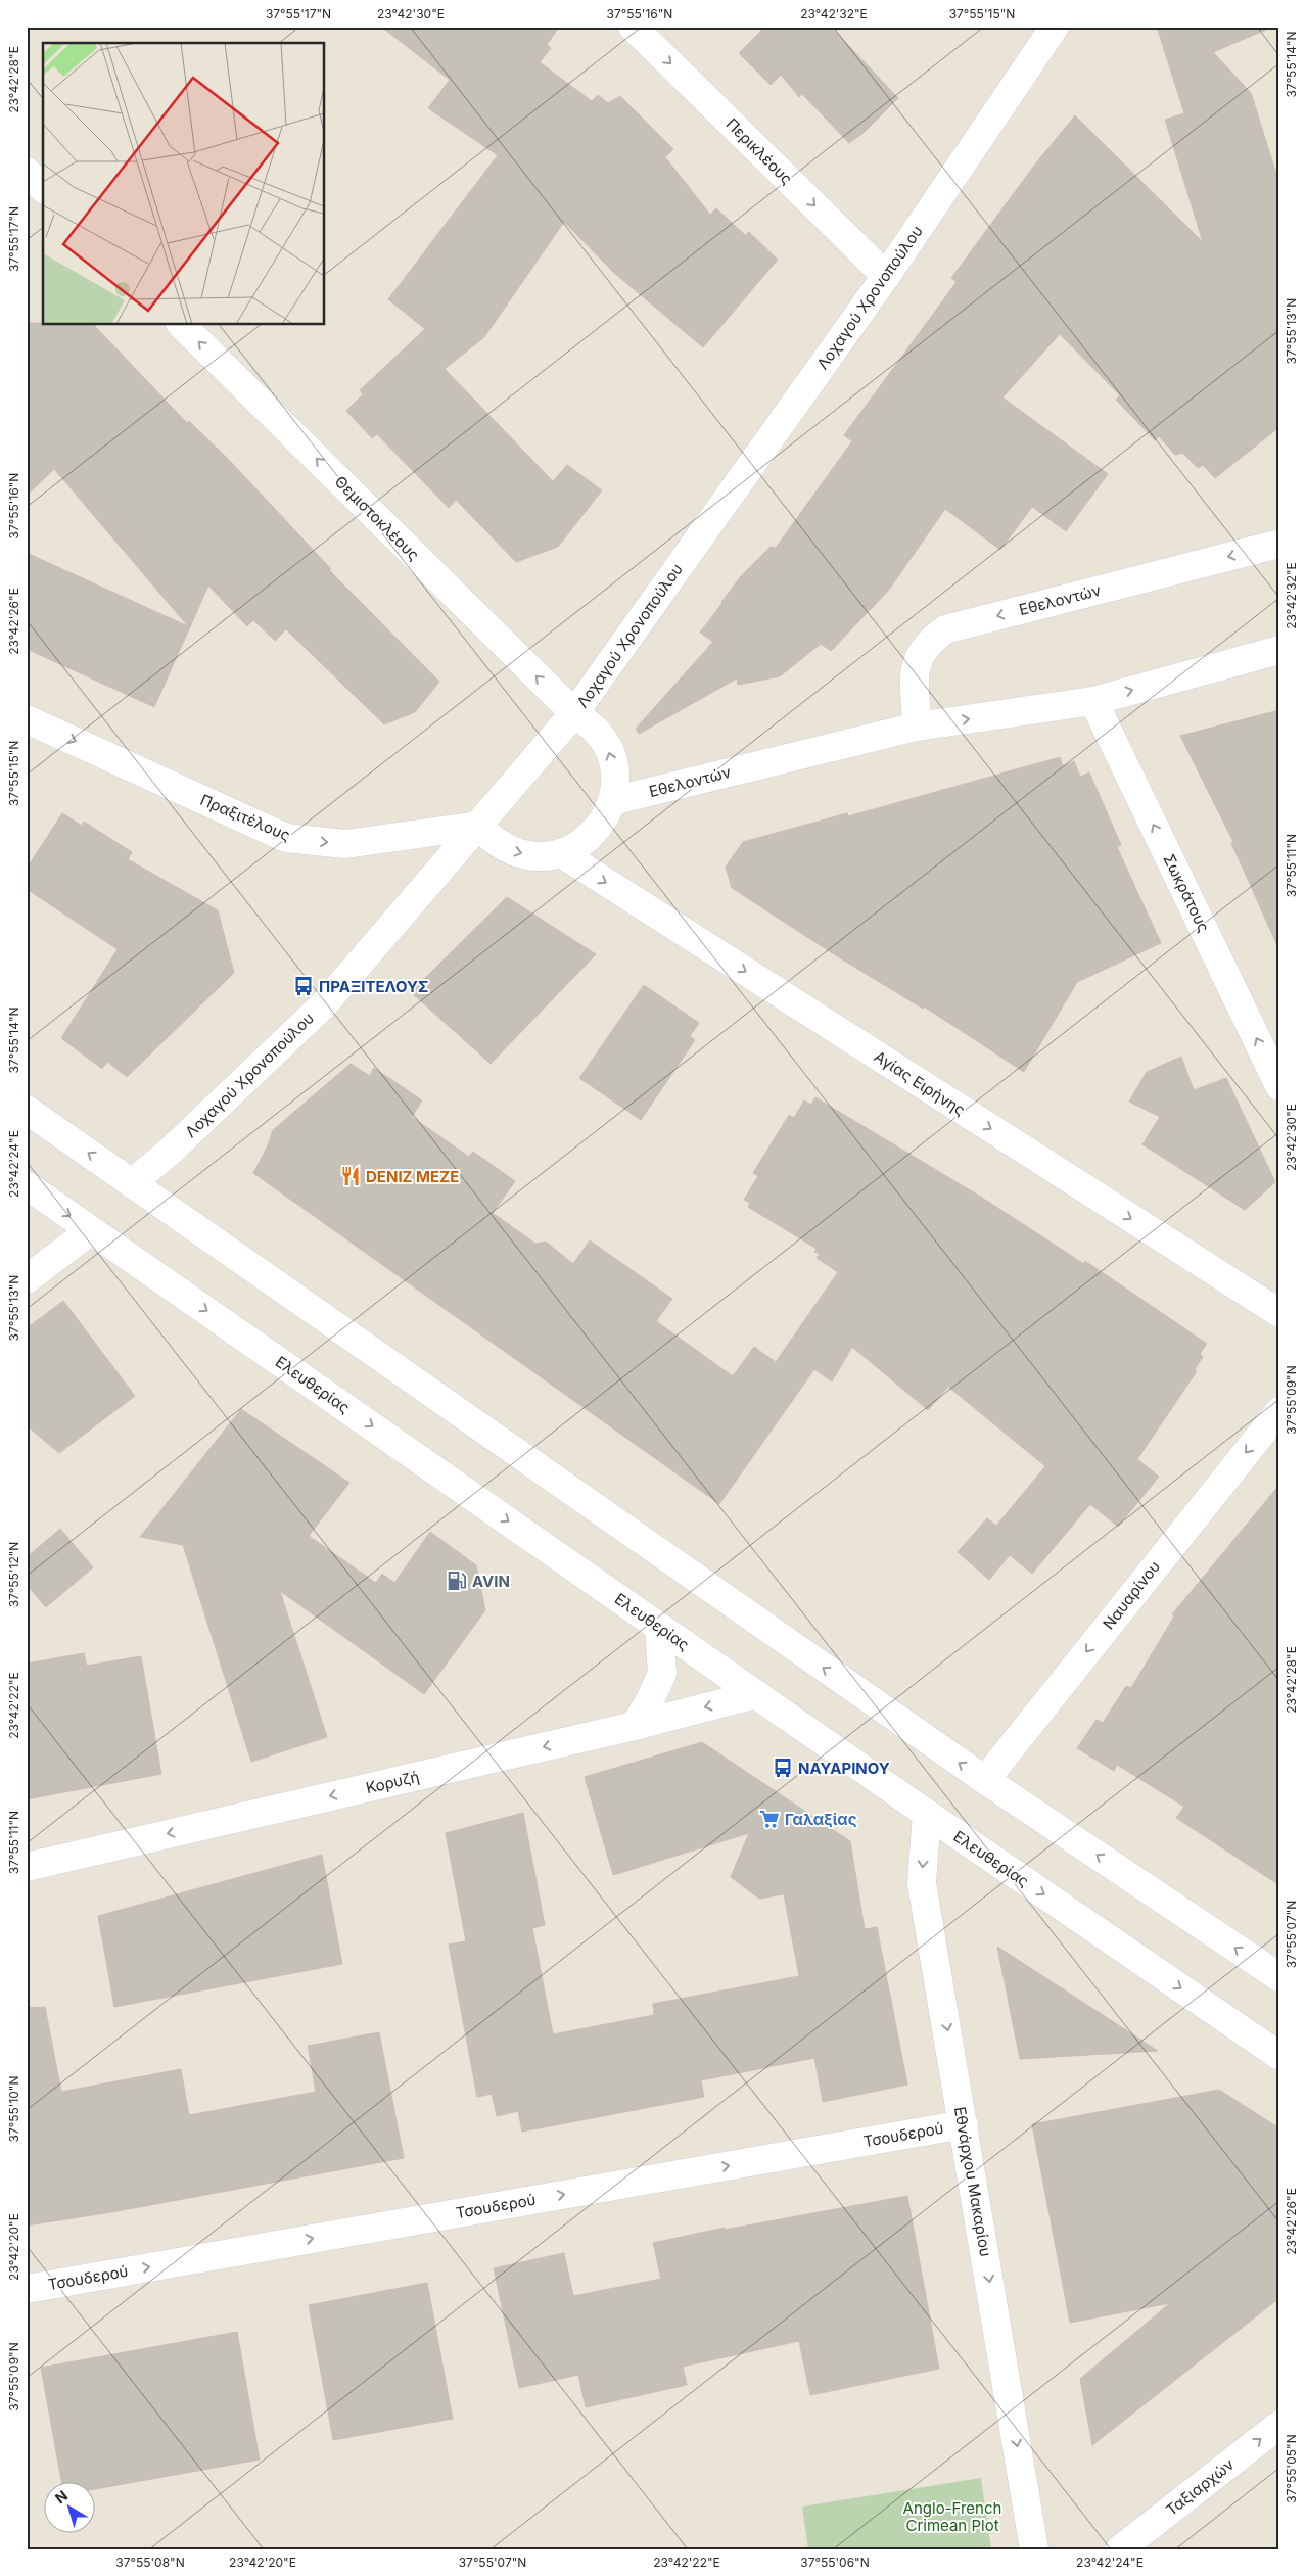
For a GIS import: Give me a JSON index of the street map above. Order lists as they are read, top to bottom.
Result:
{
  "streets": {
    "street": [
      "Περικλέους",
      "Λοχαγού Χρονοπούλου",
      "Θεμιστοκλέους",
      "Εθελοντών",
      "Πραξιτέλους",
      "Σωκράτους",
      "Αγίας Ειρήνης",
      "Ελευθερίας",
      "Ναυαρίνου",
      "Κορυζή",
      "Τσουδερού",
      "Εθνάρχου Μακαρίου",
      "Ταξιαρχών"
    ]
  },
  "crossings": [
    ["Περικλέους", "Λοχαγού Χρονοπούλου"],
    ["Λοχαγού Χρονοπούλου", "Θεμιστοκλέους"],
    ["Λοχαγού Χρονοπούλου", "Πραξιτέλους"],
    ["Θεμιστοκλέους", "Εθελοντών"],
    ["Θεμιστοκλέους", "Αγίας Ειρήνης"],
    ["Εθελοντών", "Σωκράτους"],
    ["Ελευθερίας", "Κορυζή"],
    ["Ελευθερίας", "Εθνάρχου Μακαρίου"],
    ["Τσουδερού", "Εθνάρχου Μακαρίου"]
  ],
  "one_way": [
    "Περικλέους",
    "Θεμιστοκλέους",
    "Πραξιτέλους",
    "Σωκράτους",
    "Αγίας Ειρήνης",
    "Ναυαρίνου",
    "Κορυζή",
    "Τσουδερού",
    "Εθνάρχου Μακαρίου",
    "Ταξιαρχών"
  ],
  "parks": ["Anglo-French Crimean Plot"],
  "places": {
    "bus stop": ["ΠΡΑΞΙΤΕΛΟΥΣ", "ΝΑΥΑΡΙΝΟΥ"],
    "restaurant": ["DENIZ MEZE"],
    "fuel station": ["AVIN"],
    "supermarket": ["Γαλαξίας"]
  },
  "north": "top left",
  "coordinates": [
    "37°55'17\"N",
    "23°42'30\"E",
    "37°55'16\"N",
    "23°42'32\"E",
    "37°55'15\"N",
    "37°55'14\"N",
    "23°42'28\"E",
    "37°55'13\"N",
    "23°42'26\"E",
    "37°55'11\"N",
    "23°42'24\"E",
    "37°55'09\"N",
    "37°55'12\"N",
    "23°42'22\"E",
    "37°55'07\"N",
    "37°55'10\"N",
    "23°42'20\"E",
    "37°55'05\"N",
    "37°55'08\"N",
    "37°55'06\"N"
  ]
}
